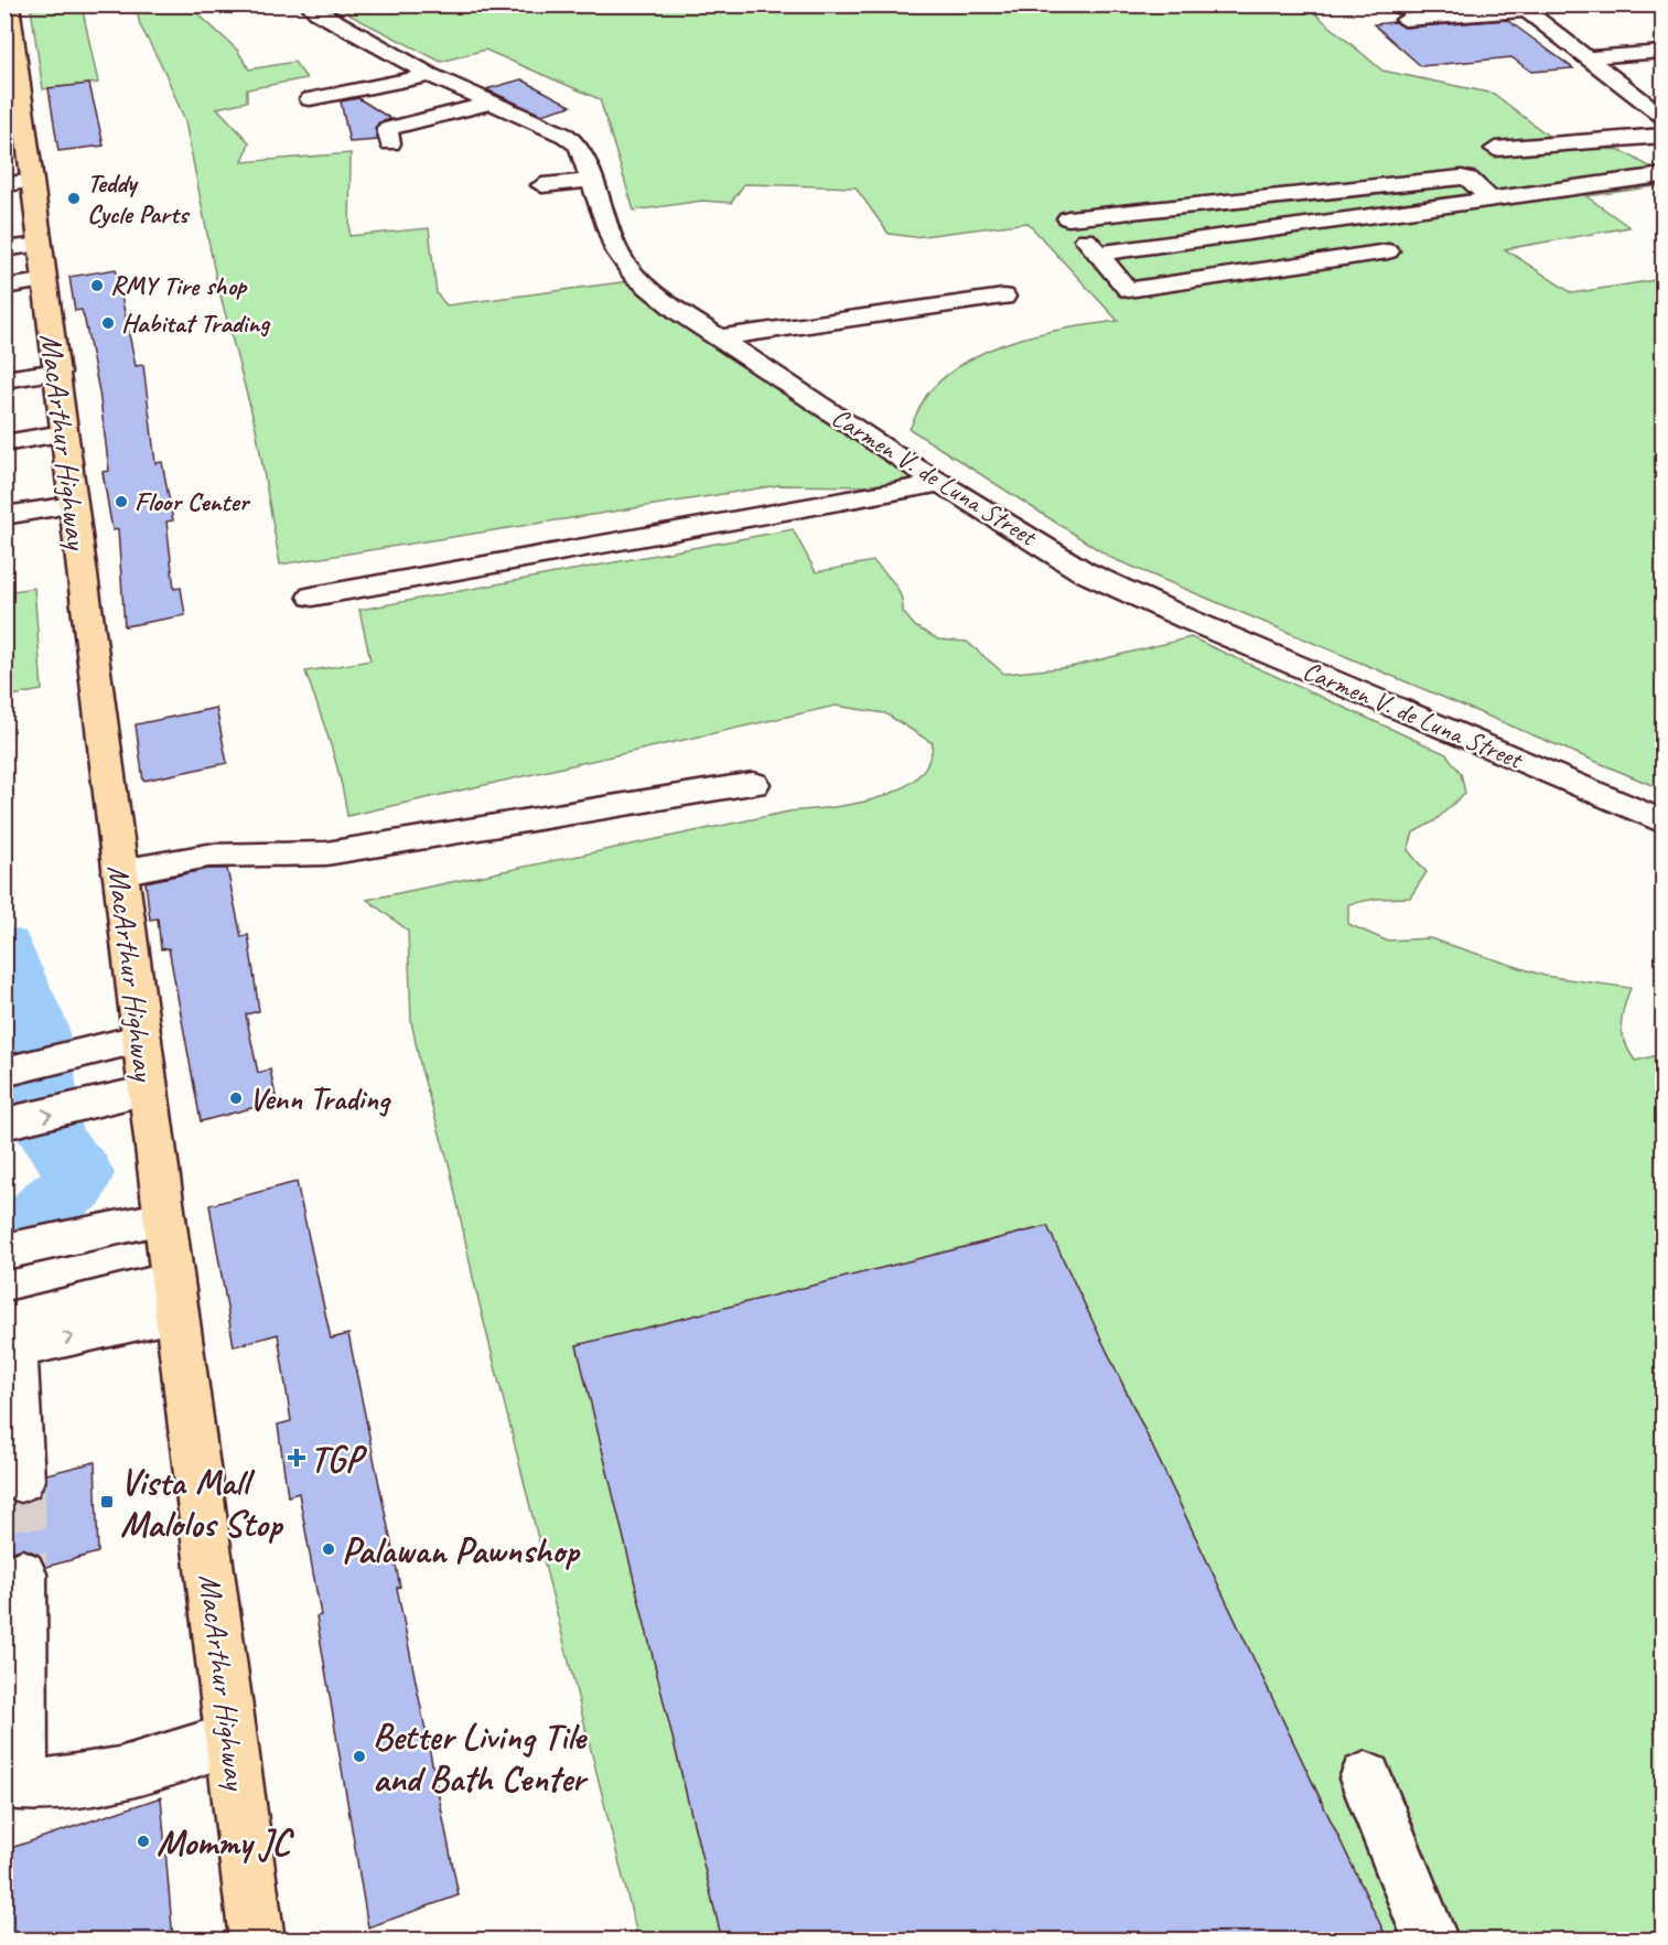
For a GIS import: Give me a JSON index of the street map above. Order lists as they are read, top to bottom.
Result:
{
  "streets": {
    "highway": ["MacArthur Highway"],
    "street": ["Carmen V. de Luna Street"]
  },
  "places": {
    "other": [
      "Teddy Cycle Parts",
      "RMY Tire shop",
      "Habitat Trading",
      "Floor Center",
      "Venn Trading",
      "Palawan Pawnshop",
      "Better Living Tile and Bath Center",
      "Mommy JC"
    ],
    "health": ["TGP"],
    "transit": ["Vista Mall Malolos Stop"]
  }
}
